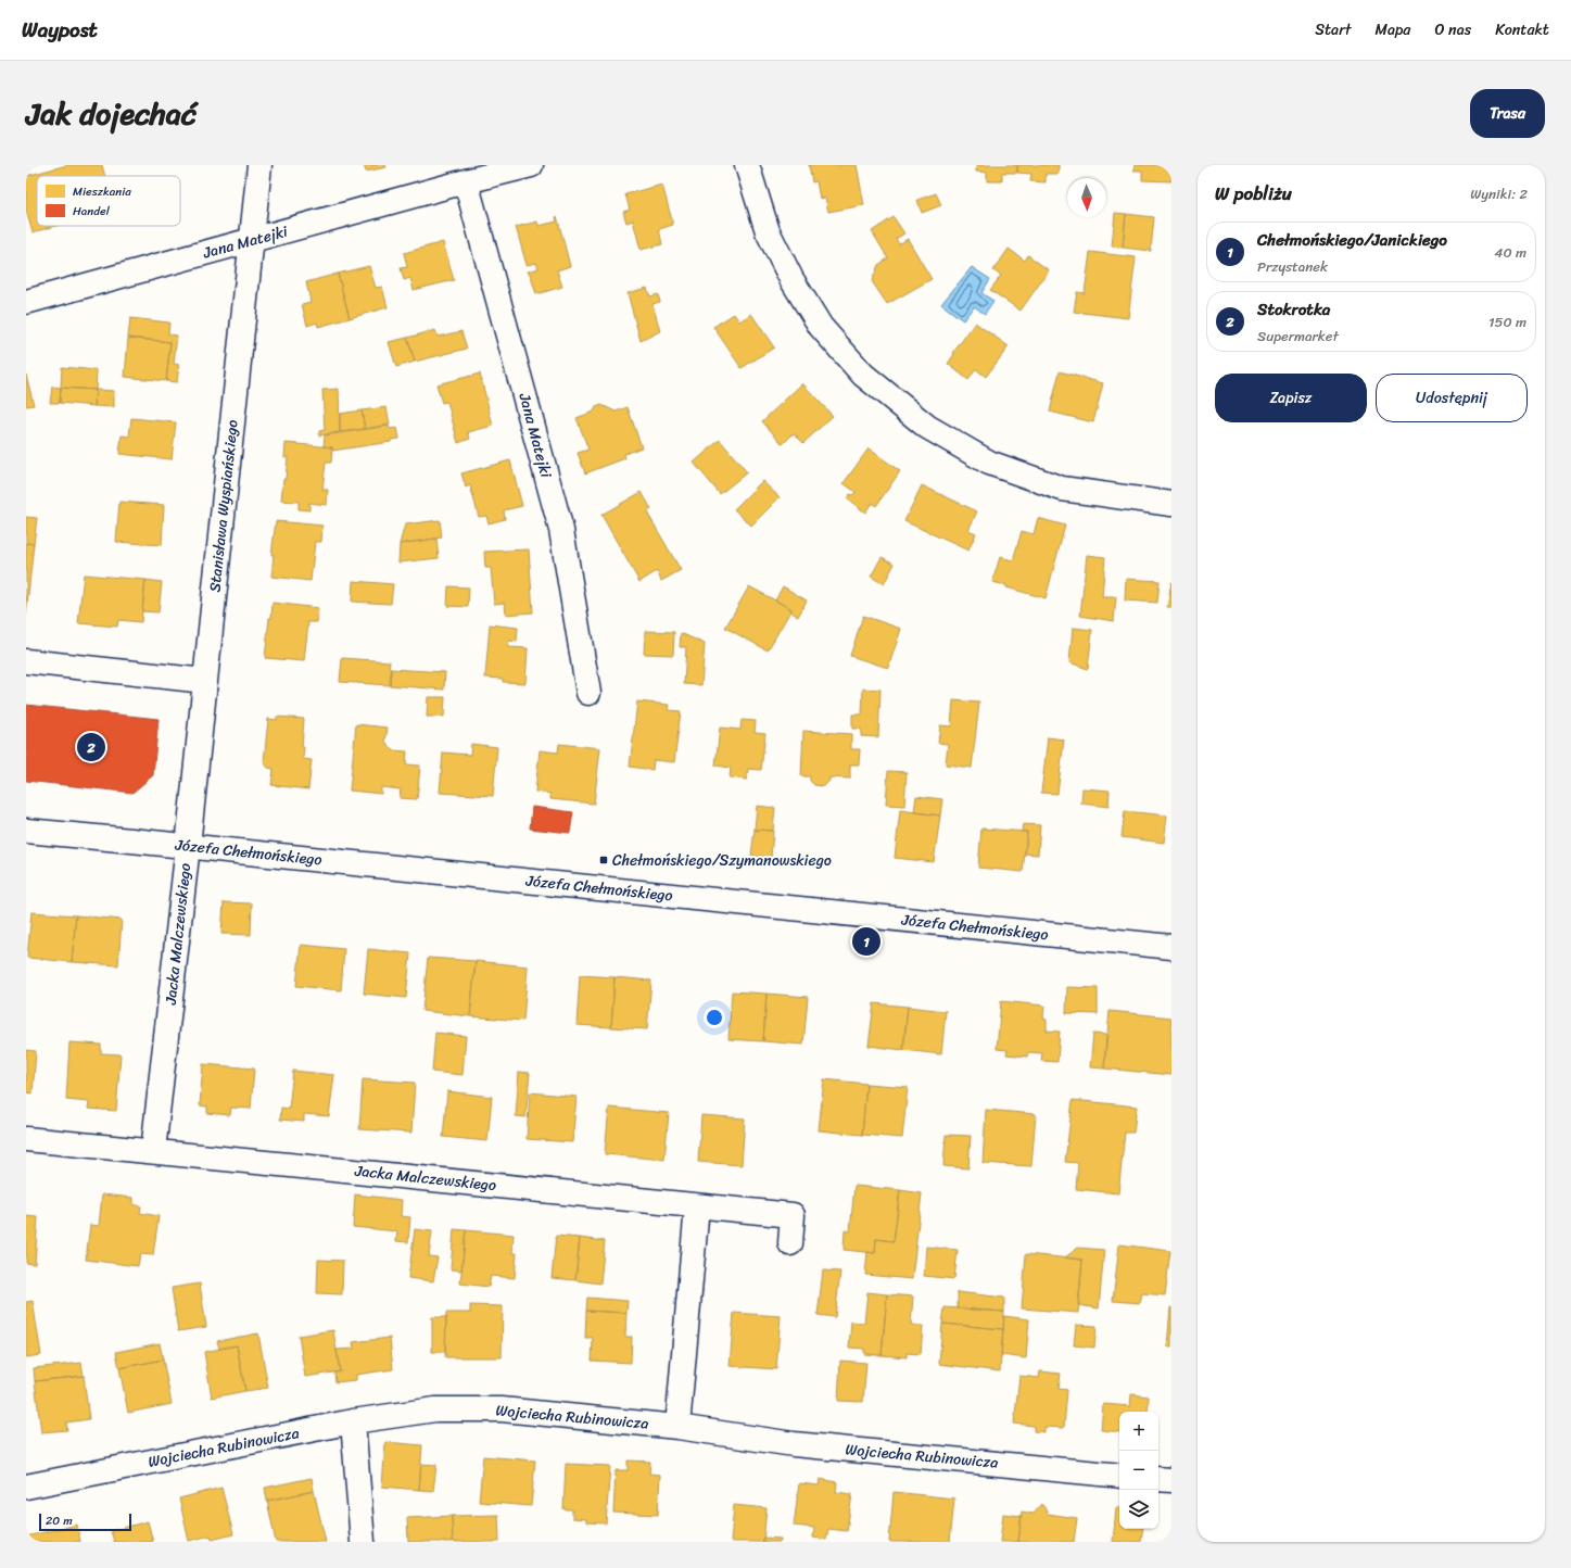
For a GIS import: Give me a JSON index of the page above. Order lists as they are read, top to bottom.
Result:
{
  "streets": {
    "street": [
      "Jana Matejki",
      "Stanisława Wyspiańskiego",
      "Józefa Chełmońskiego",
      "Jacka Malczewskiego",
      "Wojciecha Rubinowicza"
    ]
  },
  "crossings": [
    ["Jana Matejki", "Stanisława Wyspiańskiego"],
    ["Stanisława Wyspiańskiego", "Józefa Chełmońskiego"],
    ["Stanisława Wyspiańskiego", "Jacka Malczewskiego"],
    ["Józefa Chełmońskiego", "Jacka Malczewskiego"]
  ],
  "places": {
    "transit": ["Chełmońskiego/Szymanowskiego"]
  },
  "legend": ["Mieszkania", "Handel"],
  "scale_bar": "20 m",
  "north": "bottom",
  "page": {
    "header": "Waypost",
    "nav": [
      "Start",
      "Mapa",
      "O nas",
      "Kontakt"
    ],
    "title": "Jak dojechać",
    "buttons": [
      "Trasa",
      ["Zapisz", "Udostępnij"]
    ],
    "heading": ["W pobliżu", "Wyniki: 2"],
    "list": [
      {
        "mark": "1",
        "name": "Chełmońskiego/Janickiego",
        "note": "Przystanek",
        "value": "40 m"
      },
      {
        "mark": "2",
        "name": "Stokrotka",
        "note": "Supermarket",
        "value": "150 m"
      }
    ],
    "pins": ["2", "1"],
    "map_buttons": ["+", "−"],
    "scale": "20 m"
  }
}
